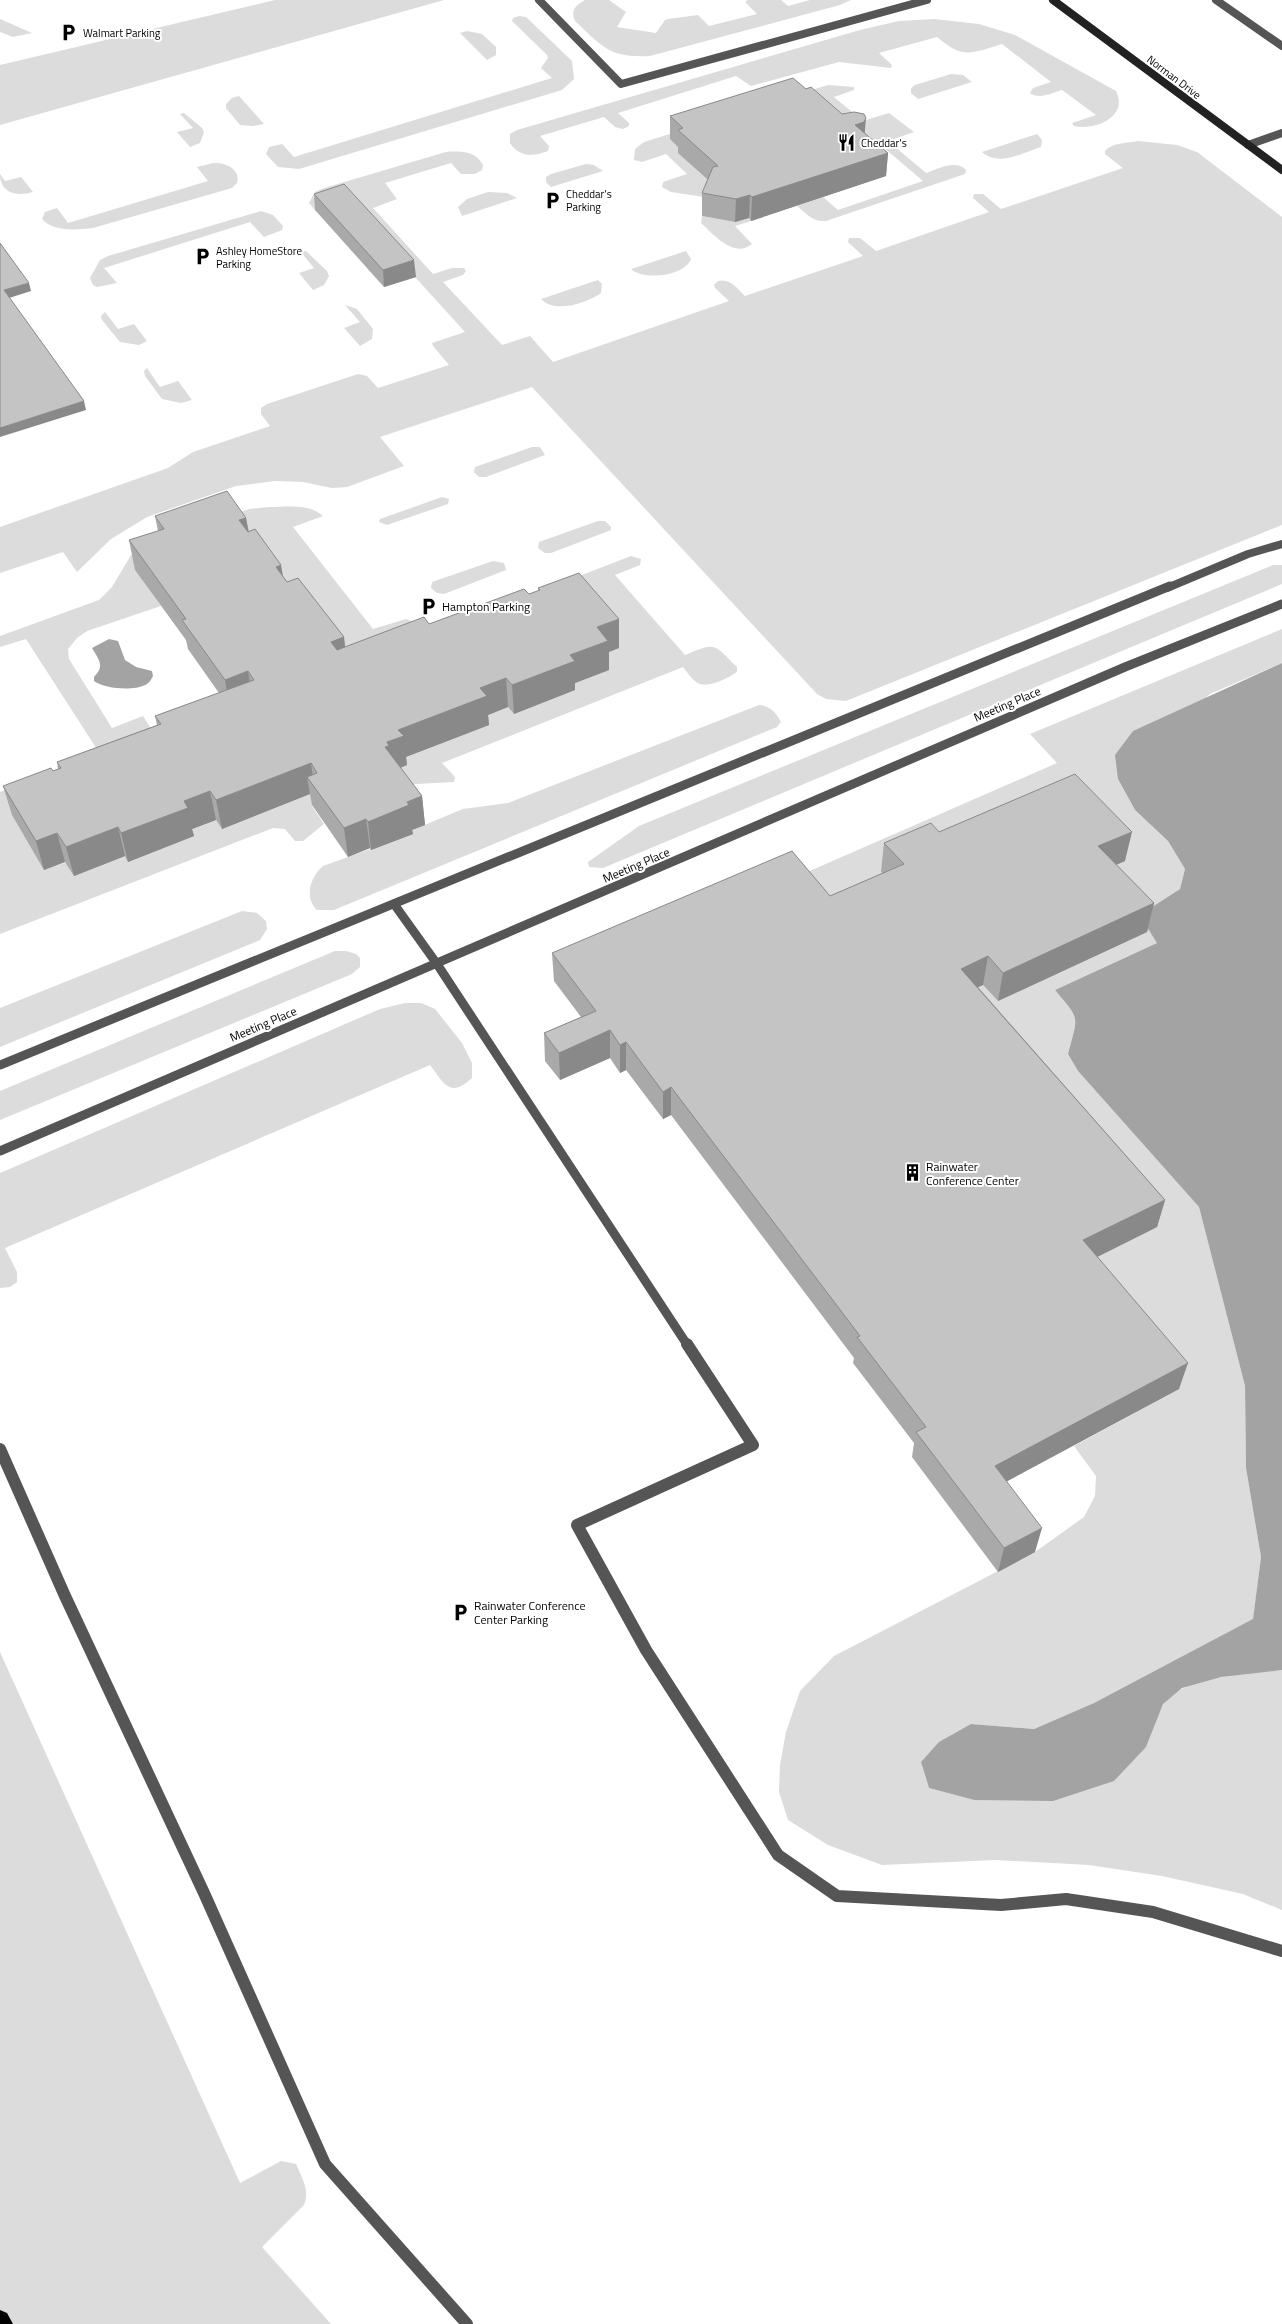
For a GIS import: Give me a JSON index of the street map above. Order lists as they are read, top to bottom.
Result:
{
  "streets": {
    "street": ["Norman Drive", "Meeting Place"]
  },
  "places": {
    "parking": [
      "Walmart Parking",
      "Cheddar's Parking",
      "Ashley HomeStore Parking",
      "Hampton Parking",
      "Rainwater Conference Center Parking"
    ],
    "restaurant": ["Cheddar's"],
    "building": ["Rainwater Conference Center"]
  }
}
